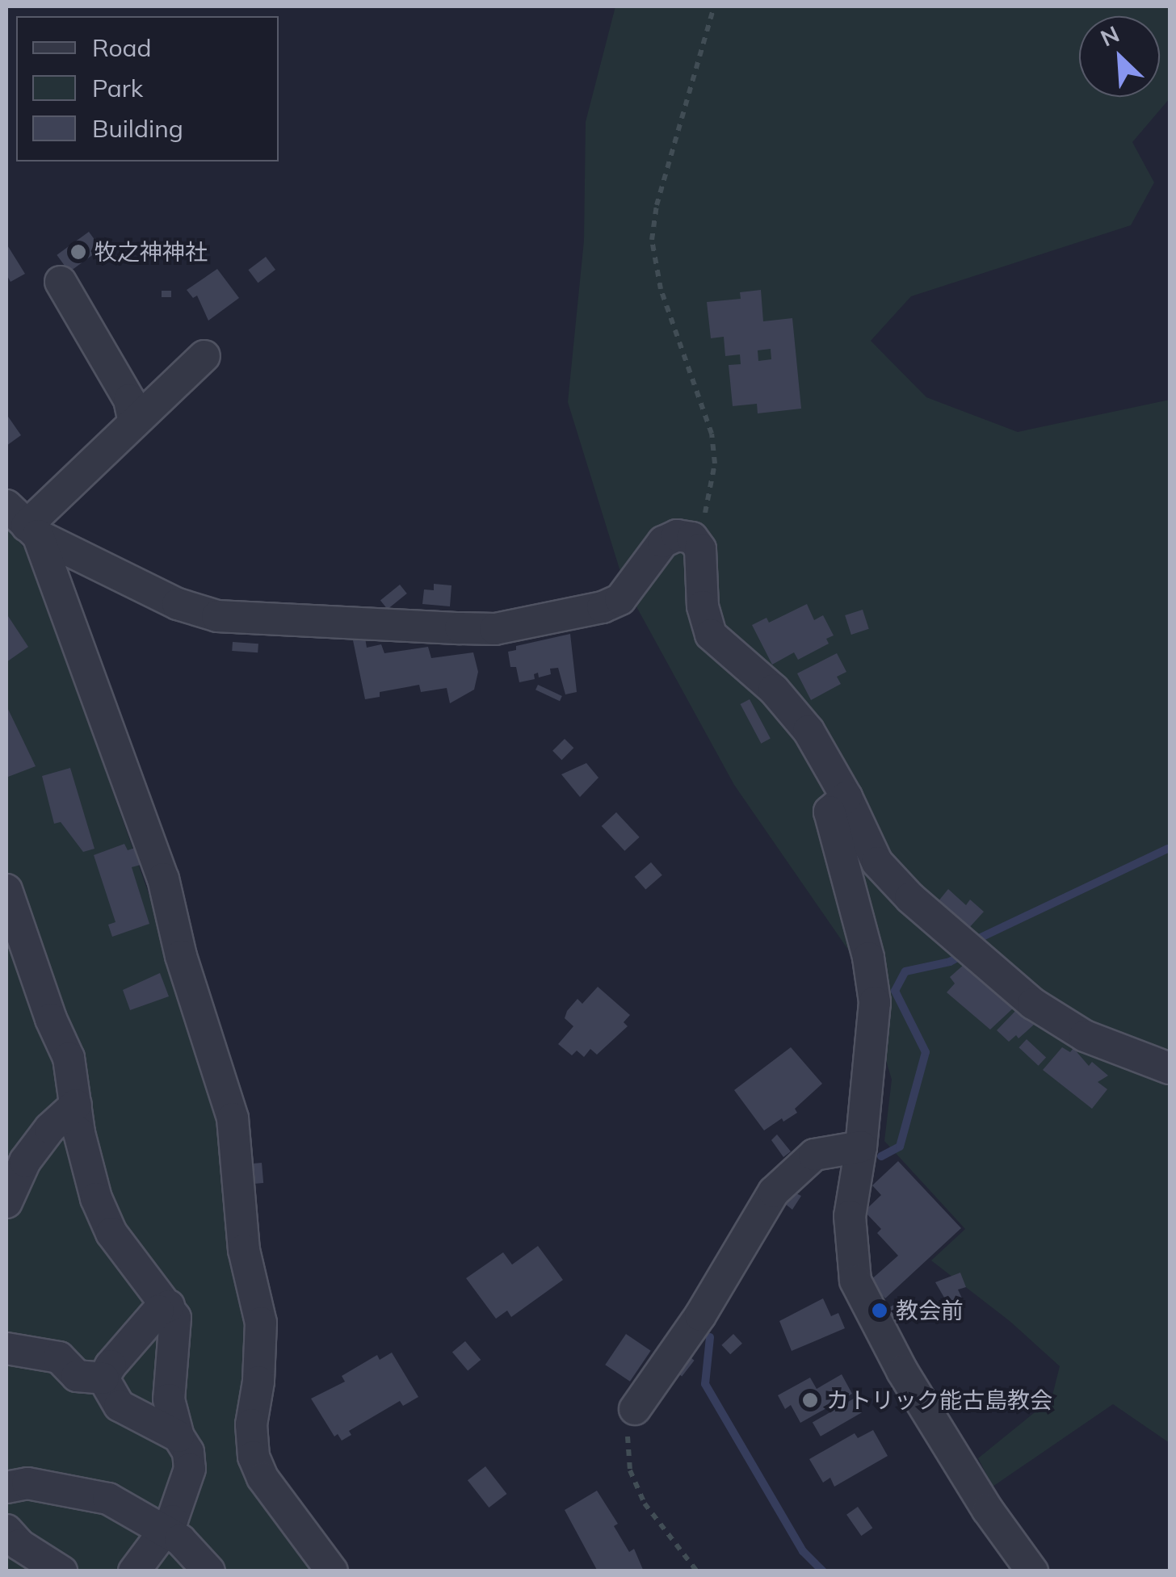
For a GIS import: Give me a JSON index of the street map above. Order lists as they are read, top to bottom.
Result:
{
  "places": ["牧之神神社", "教会前", "カトリック能古島教会"],
  "legend": ["Road", "Park", "Building"],
  "north": "top left"
}
